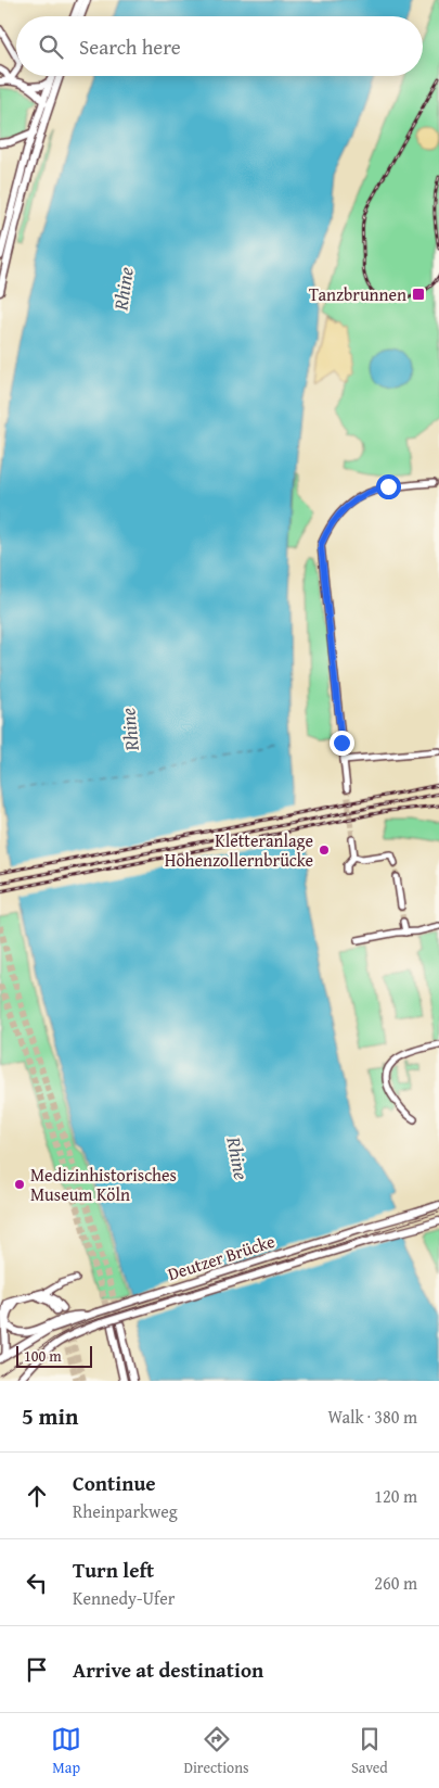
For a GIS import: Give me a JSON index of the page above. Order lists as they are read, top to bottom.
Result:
{
  "streets": {
    "main road": ["Deutzer Brücke"]
  },
  "water": ["Rhine"],
  "places": {
    "transit": ["Tanzbrunnen"],
    "other": ["Kletteranlage Hohenzollernbrücke", "Medizinhistorisches Museum Köln"]
  },
  "scale_bar": "100 m",
  "page": {
    "search": "Search here",
    "scale": "100 m",
    "heading": ["5 min", "Walk · 380 m"],
    "list": [
      ["Continue", "Rheinparkweg", "120 m"],
      ["Turn left", "Kennedy-Ufer", "260 m"],
      "Arrive at destination"
    ],
    "nav": ["Map", "Directions", "Saved"]
  }
}
